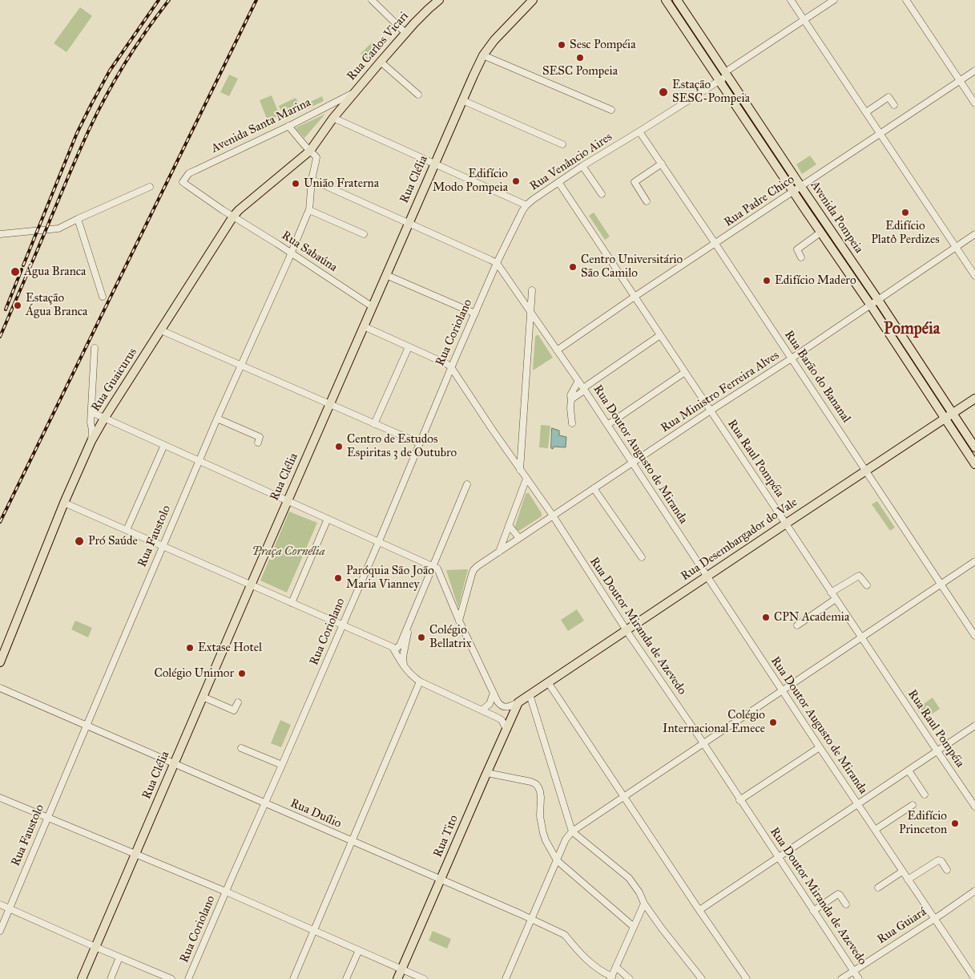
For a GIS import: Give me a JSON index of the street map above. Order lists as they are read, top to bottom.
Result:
{
  "streets": {
    "main road": [
      "Rua Carlos Vicari",
      "Rua Clélia",
      "Avenida Pompeia",
      "Rua Guaicurus",
      "Rua Desembargador do Vale",
      "Rua Tito"
    ],
    "street": [
      "Avenida Santa Marina",
      "Rua Venâncio Aires",
      "Rua Padre Chico",
      "Rua Sabaúna",
      "Rua Coriolano",
      "Rua Barão do Bananal",
      "Rua Ministro Ferreira Alves",
      "Rua Doutor Augusto de Miranda",
      "Rua Raul Pompéia",
      "Rua Faustolo",
      "Rua Doutor Miranda de Azevedo",
      "Rua Duílio",
      "Rua Guiará"
    ]
  },
  "crossings": [
    ["Rua Carlos Vicari", "Avenida Santa Marina"],
    ["Rua Carlos Vicari", "Rua Venâncio Aires"],
    ["Rua Carlos Vicari", "Rua Guaicurus"],
    ["Avenida Santa Marina", "Rua Sabaúna"],
    ["Rua Venâncio Aires", "Rua Clélia"],
    ["Rua Venâncio Aires", "Avenida Pompeia"],
    ["Rua Venâncio Aires", "Rua Coriolano"],
    ["Rua Venâncio Aires", "Rua Barão do Bananal"],
    ["Rua Venâncio Aires", "Rua Guaicurus"],
    ["Rua Venâncio Aires", "Rua Raul Pompéia"],
    ["Rua Clélia", "Rua Sabaúna"],
    ["Rua Clélia", "Rua Doutor Augusto de Miranda"],
    ["Rua Clélia", "Rua Doutor Miranda de Azevedo"],
    ["Rua Clélia", "Rua Duílio"],
    ["Rua Padre Chico", "Avenida Pompeia"],
    ["Rua Padre Chico", "Rua Barão do Bananal"],
    ["Rua Padre Chico", "Rua Doutor Augusto de Miranda"],
    ["Rua Padre Chico", "Rua Raul Pompéia"],
    ["Avenida Pompeia", "Rua Ministro Ferreira Alves"],
    ["Avenida Pompeia", "Rua Desembargador do Vale"],
    ["Rua Sabaúna", "Rua Guaicurus"],
    ["Rua Sabaúna", "Rua Faustolo"],
    ["Rua Coriolano", "Rua Doutor Augusto de Miranda"],
    ["Rua Coriolano", "Rua Doutor Miranda de Azevedo"],
    ["Rua Coriolano", "Rua Duílio"],
    ["Rua Barão do Bananal", "Rua Ministro Ferreira Alves"],
    ["Rua Barão do Bananal", "Rua Desembargador do Vale"],
    ["Rua Guaicurus", "Rua Faustolo"],
    ["Rua Ministro Ferreira Alves", "Rua Doutor Augusto de Miranda"],
    ["Rua Ministro Ferreira Alves", "Rua Raul Pompéia"],
    ["Rua Ministro Ferreira Alves", "Rua Doutor Miranda de Azevedo"],
    ["Rua Doutor Augusto de Miranda", "Rua Faustolo"],
    ["Rua Doutor Augusto de Miranda", "Rua Desembargador do Vale"],
    ["Rua Doutor Augusto de Miranda", "Rua Guiará"],
    ["Rua Raul Pompéia", "Rua Desembargador do Vale"],
    ["Rua Faustolo", "Rua Duílio"],
    ["Rua Desembargador do Vale", "Rua Doutor Miranda de Azevedo"],
    ["Rua Desembargador do Vale", "Rua Tito"],
    ["Rua Doutor Miranda de Azevedo", "Rua Guiará"],
    ["Rua Duílio", "Rua Tito"]
  ],
  "districts": ["Pompéia"],
  "parks": ["Praça Cornélia"],
  "places": [
    "Sesc Pompéia",
    "SESC Pompeia",
    "Estação SESC-Pompeia",
    "Edifício Modo Pompeia",
    "União Fraterna",
    "Edifício Platô Perdizes",
    "Centro Universitário São Camilo",
    "Água Branca",
    "Edifício Madero",
    "Estação Água Branca",
    "Centro de Estudos Espiritas 3 de Outubro",
    "Pró Saúde",
    "Paróquia São João Maria Vianney",
    "CPN Academia",
    "Colégio Bellatrix",
    "Extase Hotel",
    "Colégio Unimor",
    "Colégio Internacional Emece",
    "Edifício Princeton"
  ]
}
